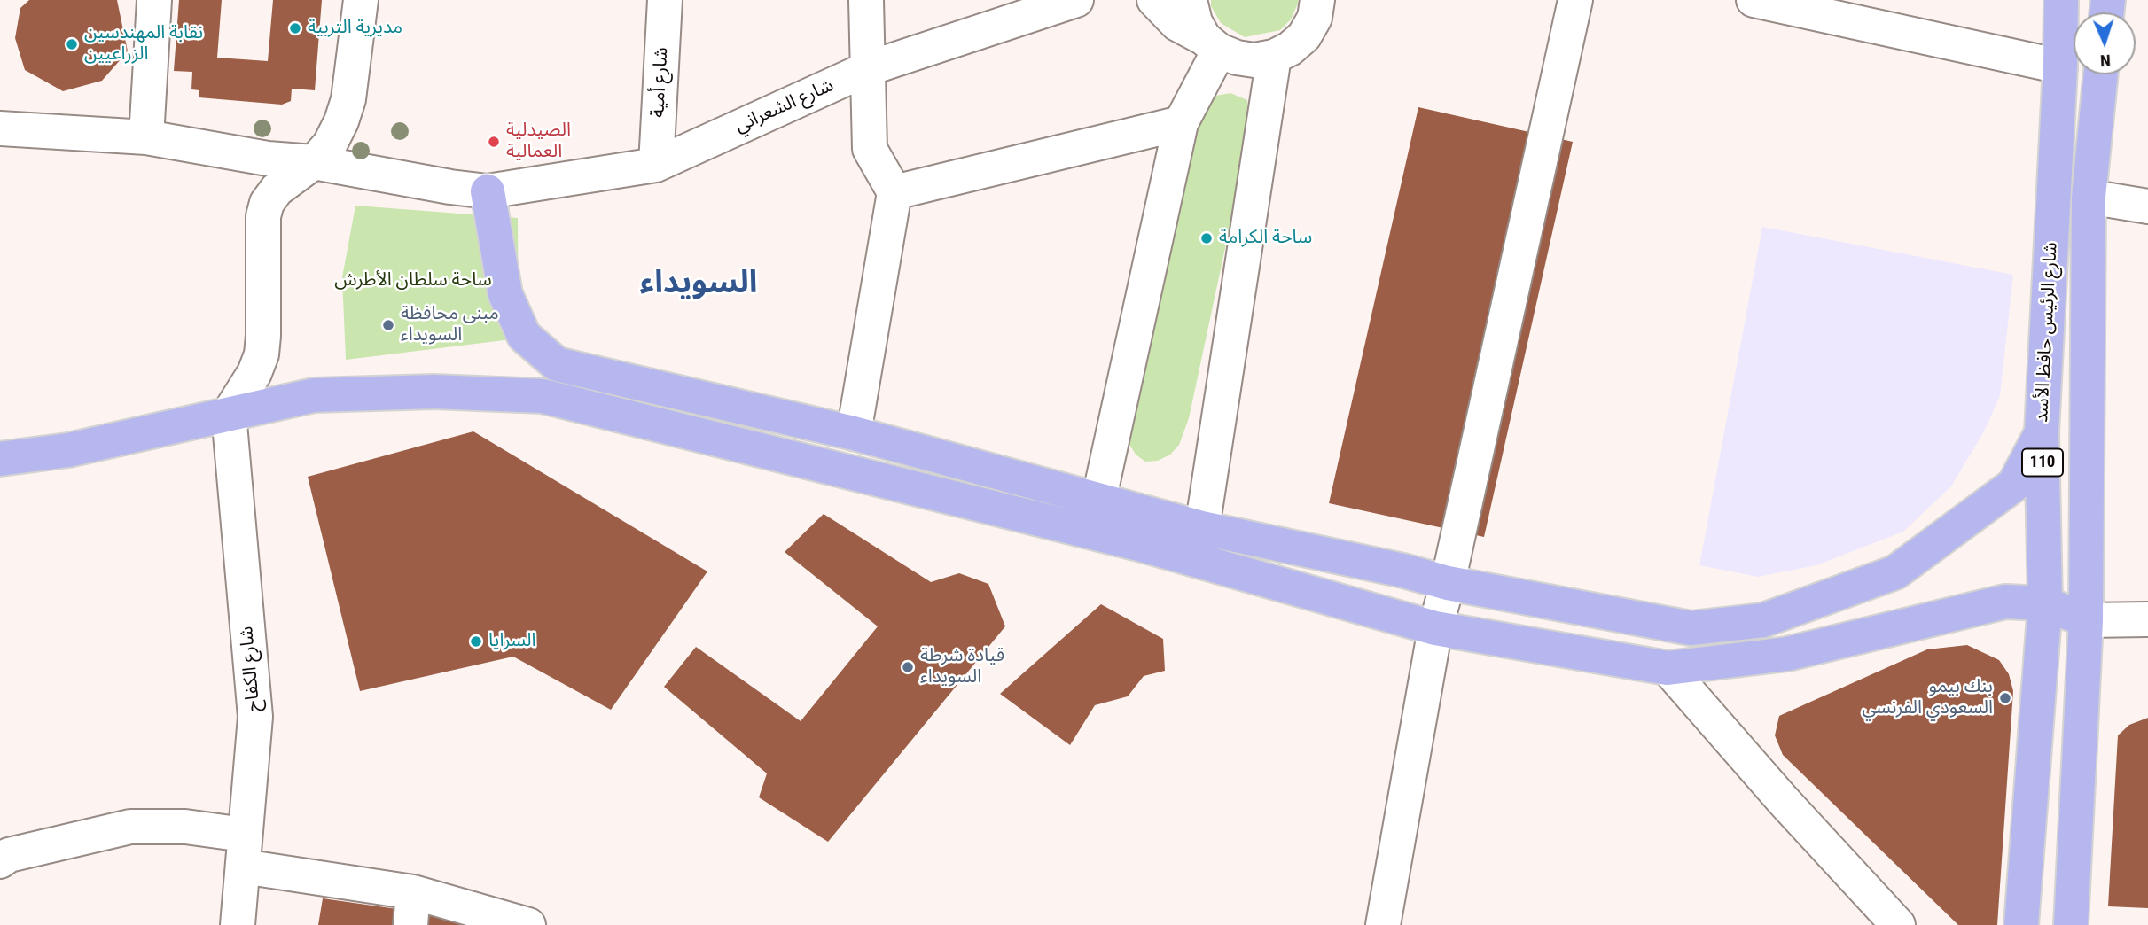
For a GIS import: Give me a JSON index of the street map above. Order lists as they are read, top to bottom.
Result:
{
  "streets": {
    "main road": ["شارع الرئيس حافظ الأسد", "110"],
    "street": ["شارع أمية", "شارع الشعراني", "شارع الكفاح"]
  },
  "crossings": [
    ["شارع أمية", "شارع الشعراني"]
  ],
  "districts": ["السويداء"],
  "parks": ["ساحة سلطان الأطرش"],
  "places": [
    "مديرية التربية",
    "نقابة المهندسين الزراعيين",
    "الصيدلية العمالية",
    "ساحة الكرامة",
    "مبنى محافظة السويداء",
    "السرايا",
    "قيادة شرطة السويداء",
    "بنك بيمو السعودي الفرنسي"
  ],
  "north": "bottom"
}
